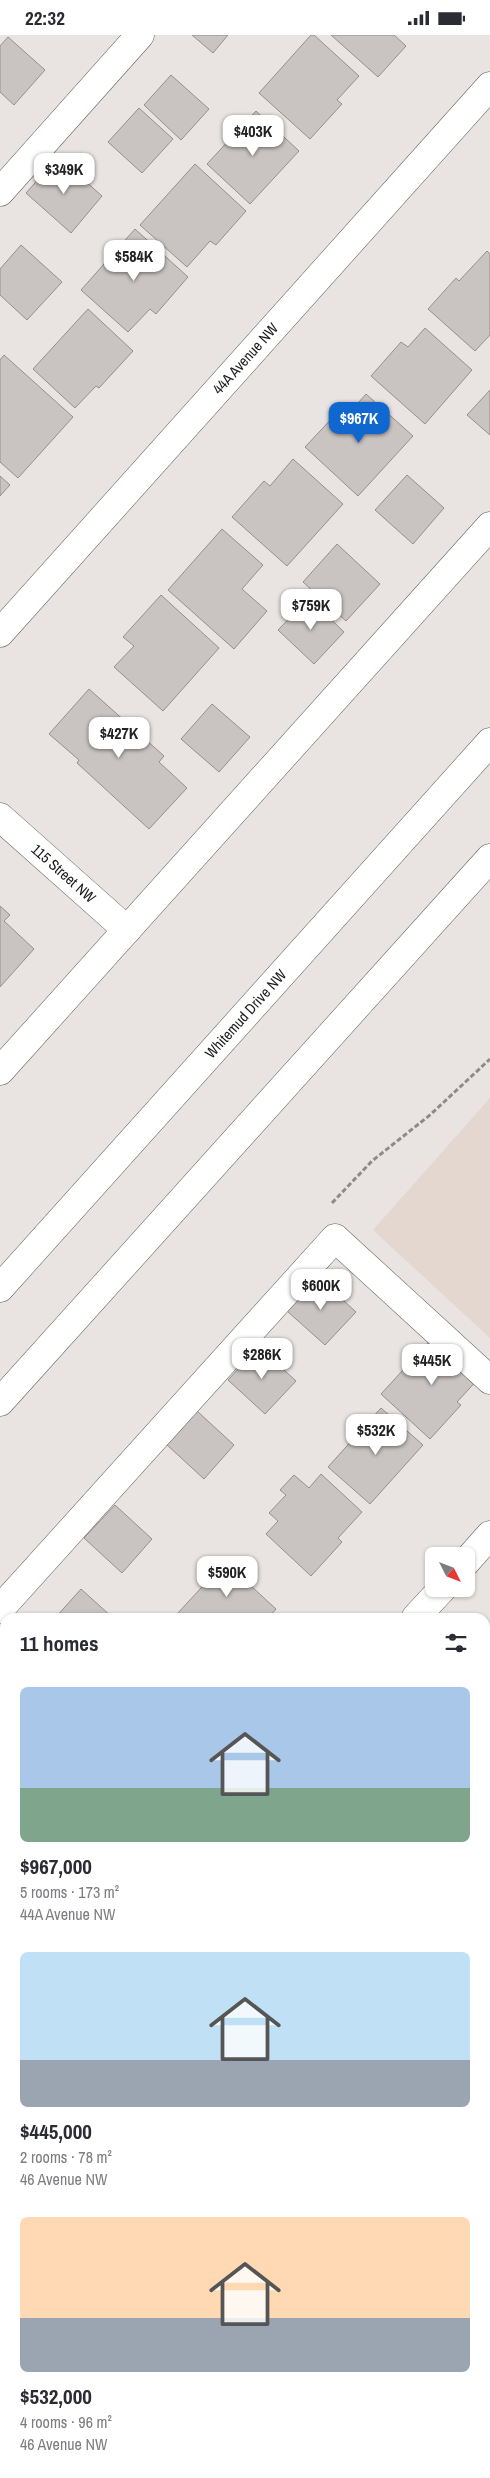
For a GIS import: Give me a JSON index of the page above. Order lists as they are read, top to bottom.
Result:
{
  "streets": {
    "main road": ["44A Avenue NW", "115 Street NW", "Whitemud Drive NW"]
  },
  "north": "bottom right",
  "page": {
    "status": "22:32",
    "price": [
      "$403K",
      "$349K",
      "$584K",
      "$967K",
      "$759K",
      "$427K",
      "$600K",
      "$286K",
      "$445K",
      "$532K",
      "$590K"
    ],
    "heading": "11 homes",
    "list": [
      {
        "name": "$967,000",
        "note": "5 rooms · 173 m² · 44A Avenue NW"
      },
      {
        "name": "$445,000",
        "note": "2 rooms · 78 m² · 46 Avenue NW"
      },
      {
        "name": "$532,000",
        "note": "4 rooms · 96 m² · 46 Avenue NW"
      }
    ]
  }
}
